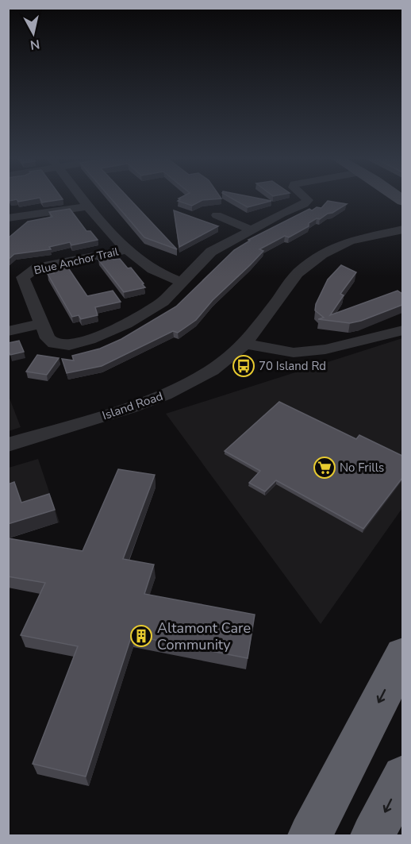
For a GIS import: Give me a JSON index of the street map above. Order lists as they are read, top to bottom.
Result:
{
  "streets": {
    "street": ["Blue Anchor Trail", "Island Road"]
  },
  "places": {
    "bus stop": ["70 Island Rd"],
    "supermarket": ["No Frills"],
    "building": ["Altamont Care Community"]
  },
  "north": "bottom"
}
